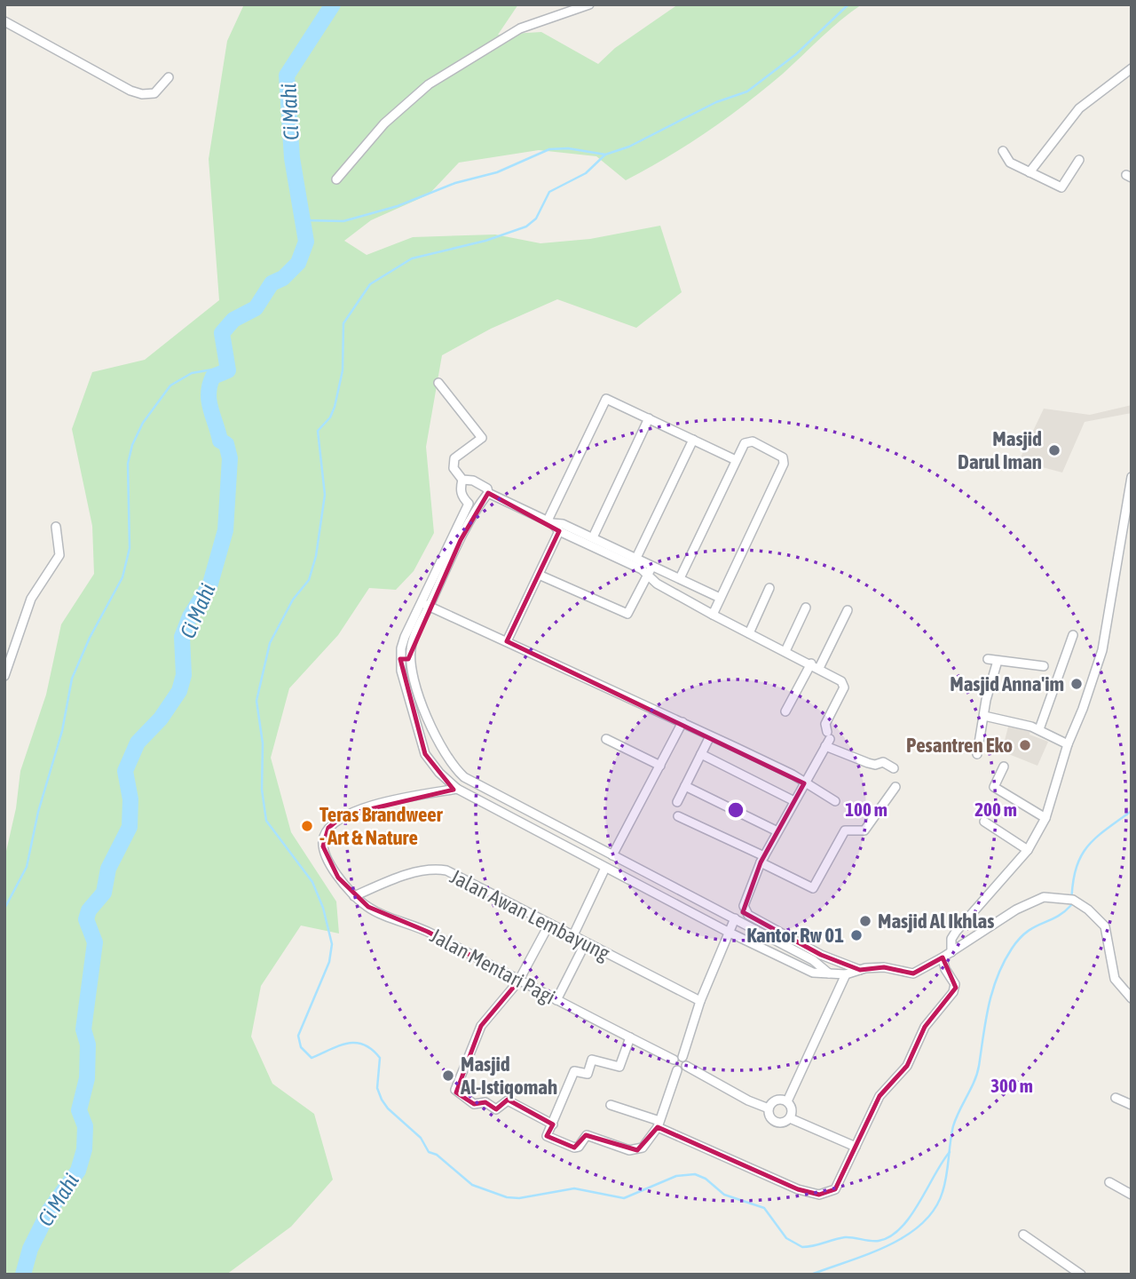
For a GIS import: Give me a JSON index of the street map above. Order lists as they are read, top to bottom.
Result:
{
  "streets": {
    "street": ["Jalan Awan Lembayung", "Jalan Mentari Pagi"]
  },
  "crossings": [
    ["Jalan Awan Lembayung", "Jalan Mentari Pagi"]
  ],
  "water": ["Ci Mahi"],
  "places": [
    "Masjid Darul Iman",
    "Masjid Anna'im",
    "Pesantren Eko",
    "Teras Brandweer - Art & Nature",
    "Masjid Al Ikhlas",
    "Kantor Rw 01",
    "Masjid Al-Istiqomah"
  ],
  "rings": ["100 m", "200 m", "300 m"]
}
